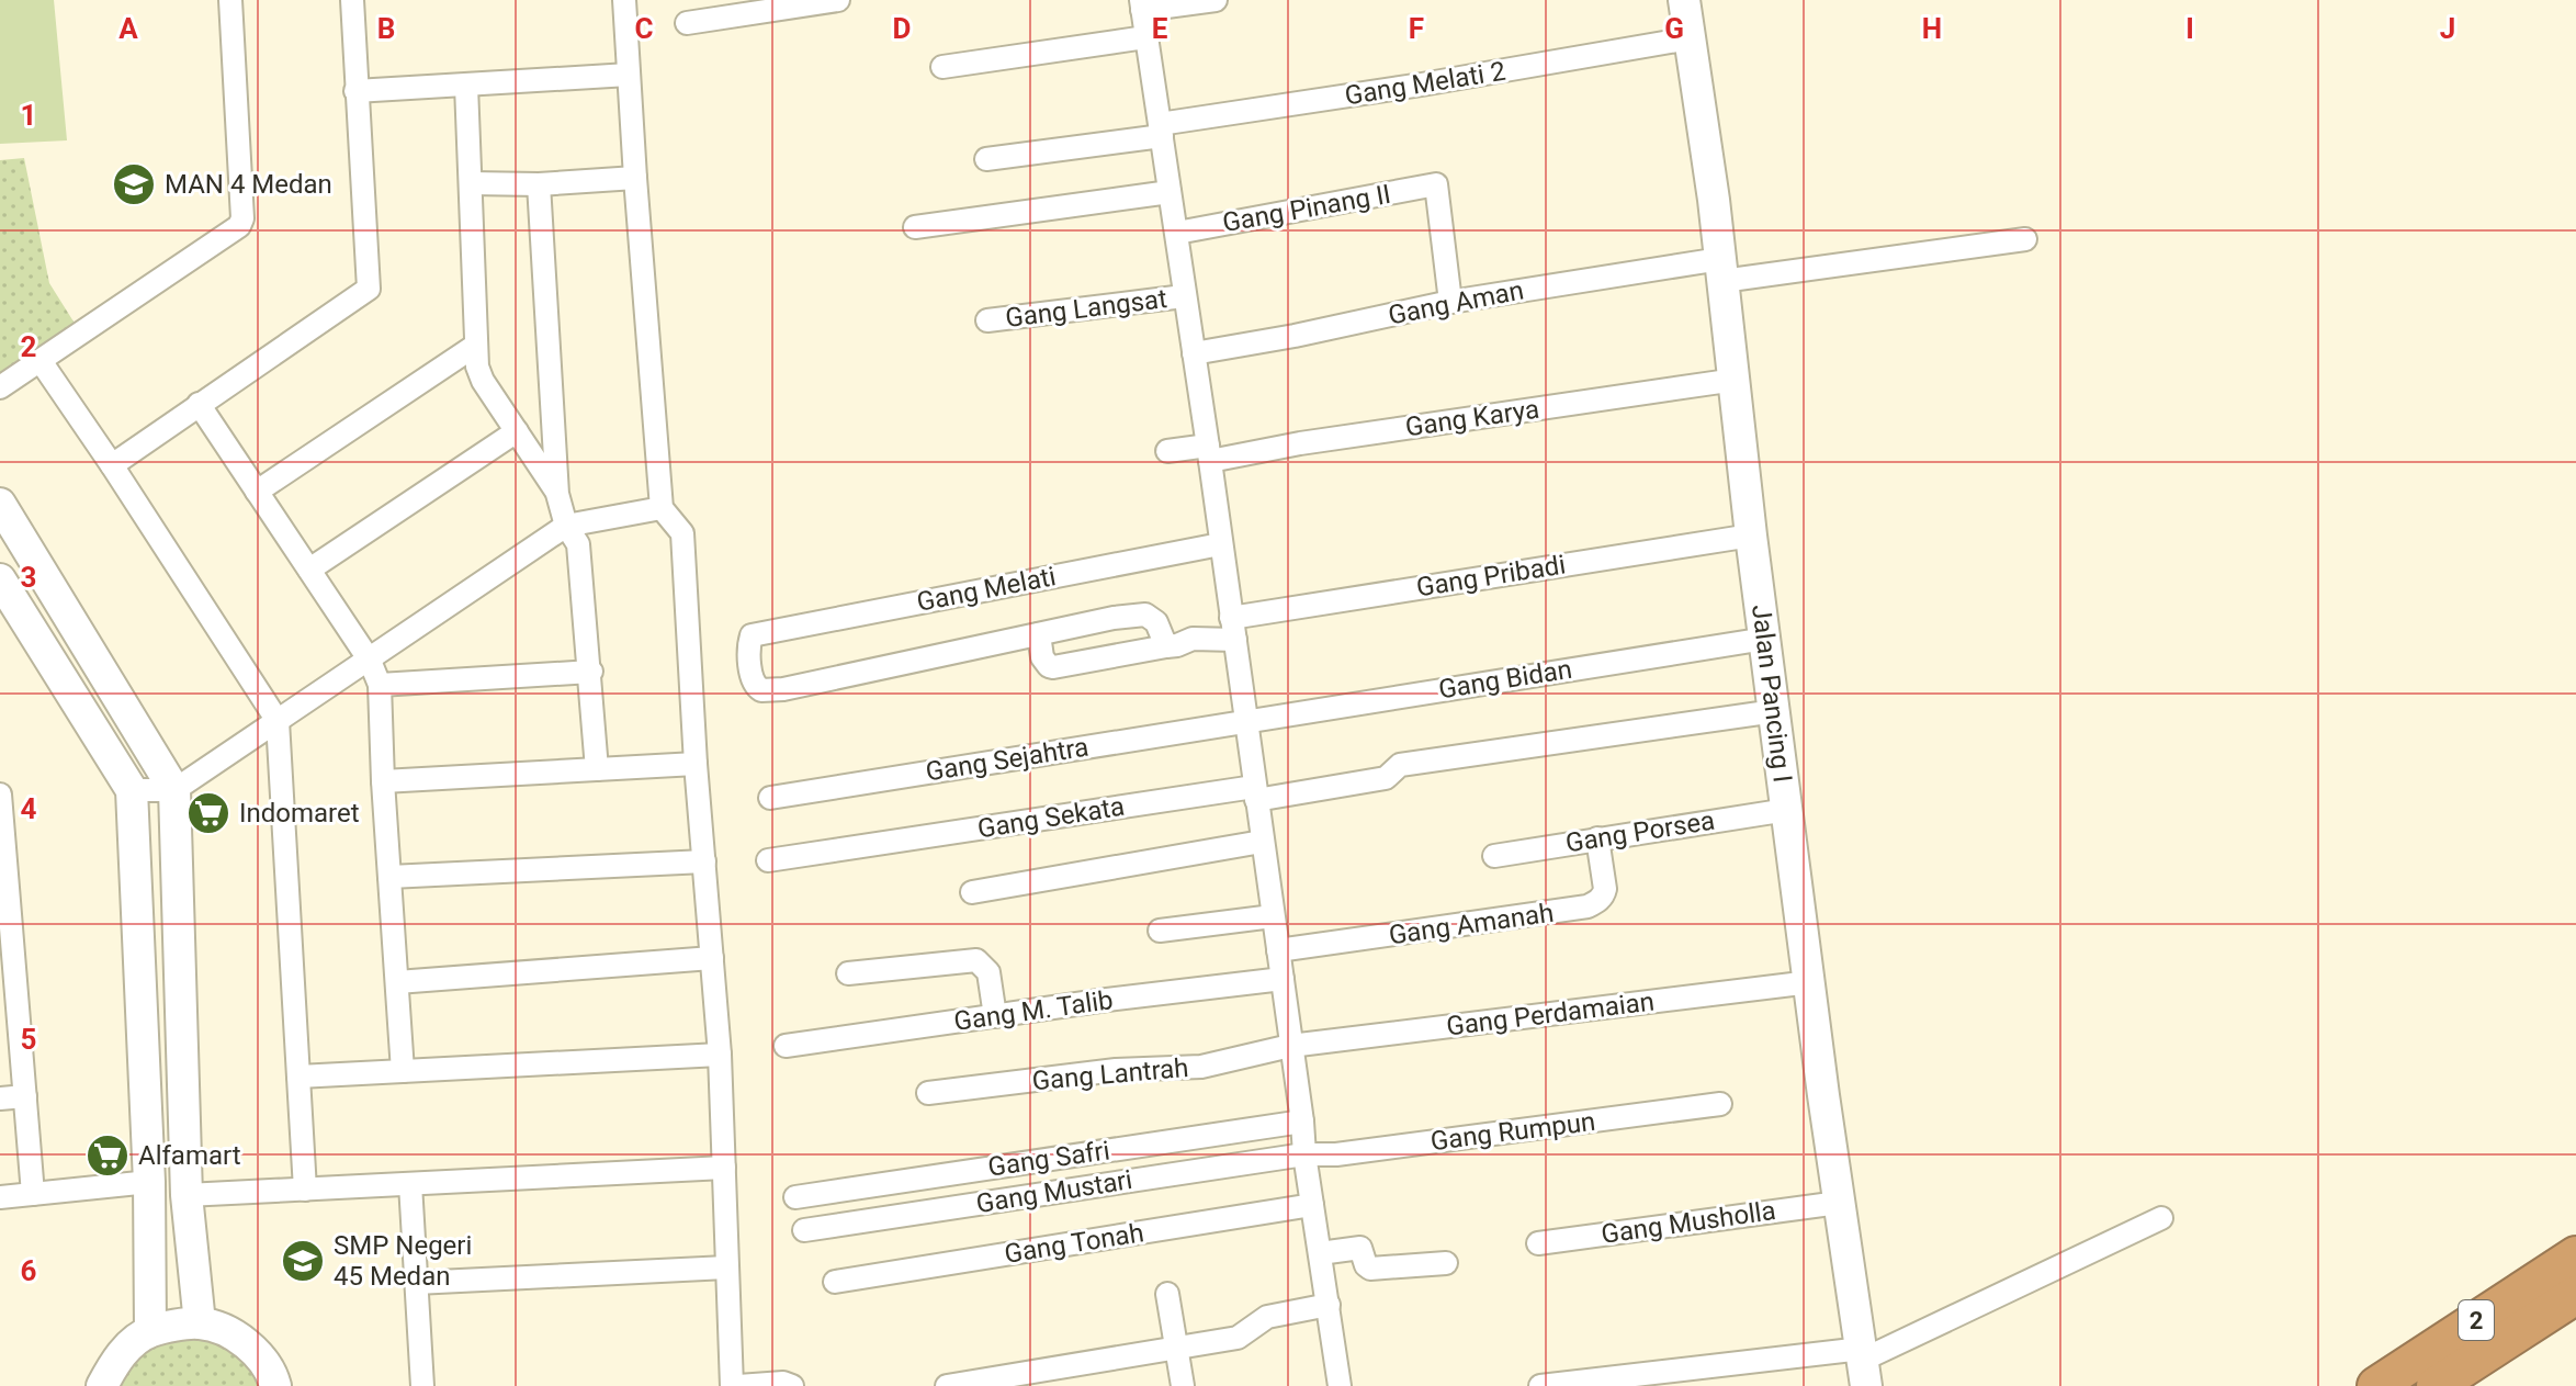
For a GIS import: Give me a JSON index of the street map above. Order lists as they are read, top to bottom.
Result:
{
  "streets": {
    "highway": ["2"],
    "street": [
      "Gang Melati 2",
      "Gang Pinang II",
      "Gang Aman",
      "Gang Langsat",
      "Gang Karya",
      "Gang Pribadi",
      "Gang Melati",
      "Gang Bidan",
      "Jalan Pancing I",
      "Gang Sejahtra",
      "Gang Sekata",
      "Gang Porsea",
      "Gang Amanah",
      "Gang M. Talib",
      "Gang Perdamaian",
      "Gang Lantrah",
      "Gang Rumpun",
      "Gang Safri",
      "Gang Mustari",
      "Gang Musholla",
      "Gang Tonah"
    ]
  },
  "crossings": [
    ["Gang Melati 2", "Jalan Pancing I"],
    ["Gang Pinang II", "Gang Aman"],
    ["Gang Aman", "Jalan Pancing I"],
    ["Gang Karya", "Jalan Pancing I"],
    ["Gang Pribadi", "Gang Melati"],
    ["Gang Pribadi", "Jalan Pancing I"],
    ["Gang Bidan", "Jalan Pancing I"],
    ["Gang Bidan", "Gang Sejahtra"],
    ["Jalan Pancing I", "Gang Sekata"],
    ["Jalan Pancing I", "Gang Porsea"],
    ["Jalan Pancing I", "Gang Perdamaian"],
    ["Jalan Pancing I", "Gang Musholla"],
    ["Gang Porsea", "Gang Amanah"],
    ["Gang Perdamaian", "Gang Lantrah"],
    ["Gang Rumpun", "Gang Mustari"]
  ],
  "places": {
    "school or university": ["MAN 4 Medan", "SMP Negeri 45 Medan"],
    "supermarket": ["Indomaret", "Alfamart"]
  },
  "grid": {
    "columns": [
      "A",
      "B",
      "C",
      "D",
      "E",
      "F",
      "G",
      "H",
      "I",
      "J"
    ],
    "rows": [
      "1",
      "2",
      "3",
      "4",
      "5",
      "6"
    ]
  }
}
